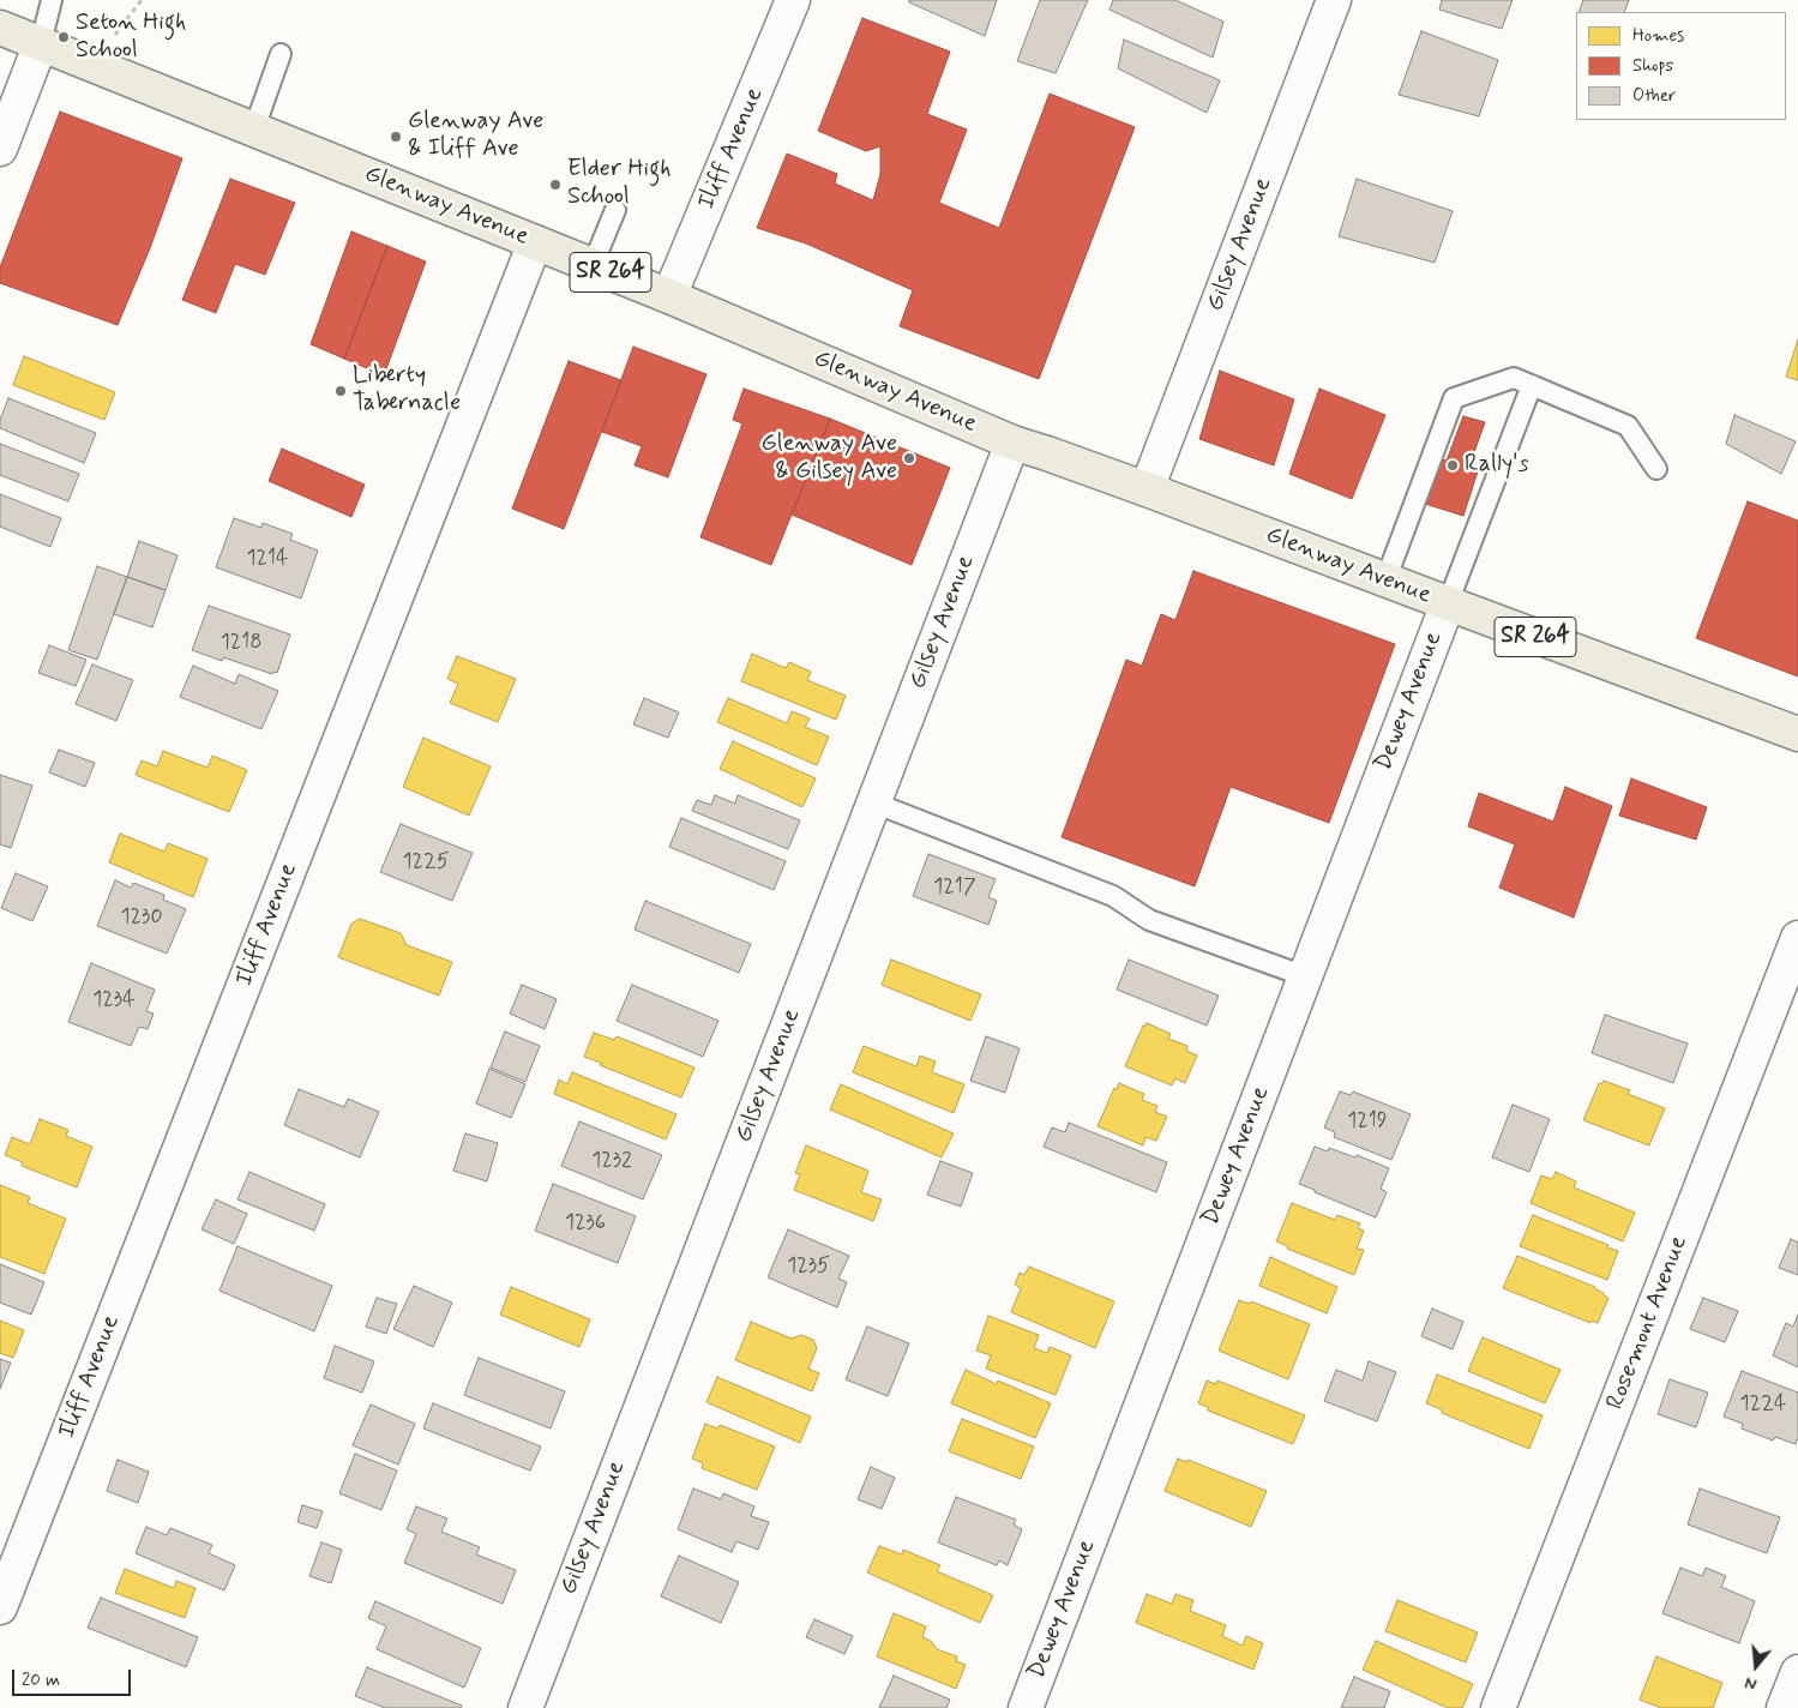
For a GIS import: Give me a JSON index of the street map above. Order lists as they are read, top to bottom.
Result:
{
  "streets": {
    "main road": ["Glenway Avenue", "SR 264"],
    "street": [
      "Iliff Avenue",
      "Gilsey Avenue",
      "Dewey Avenue",
      "Rosemont Avenue"
    ]
  },
  "crossings": [
    ["Iliff Avenue", "Glenway Avenue"],
    ["Glenway Avenue", "Gilsey Avenue"],
    ["Glenway Avenue", "Dewey Avenue"]
  ],
  "places": [
    "Seton High School",
    "Glenway Ave & Iliff Ave",
    "Elder High School",
    "Liberty Tabernacle",
    "Glenway Ave & Gilsey Ave",
    "Rally's"
  ],
  "house_numbers": [
    "1214",
    "1218",
    "1225",
    "1217",
    "1230",
    "1234",
    "1219",
    "1232",
    "1236",
    "1235",
    "1224"
  ],
  "legend": ["Homes", "Shops", "Other"],
  "scale_bar": "20 m",
  "north": "bottom"
}
